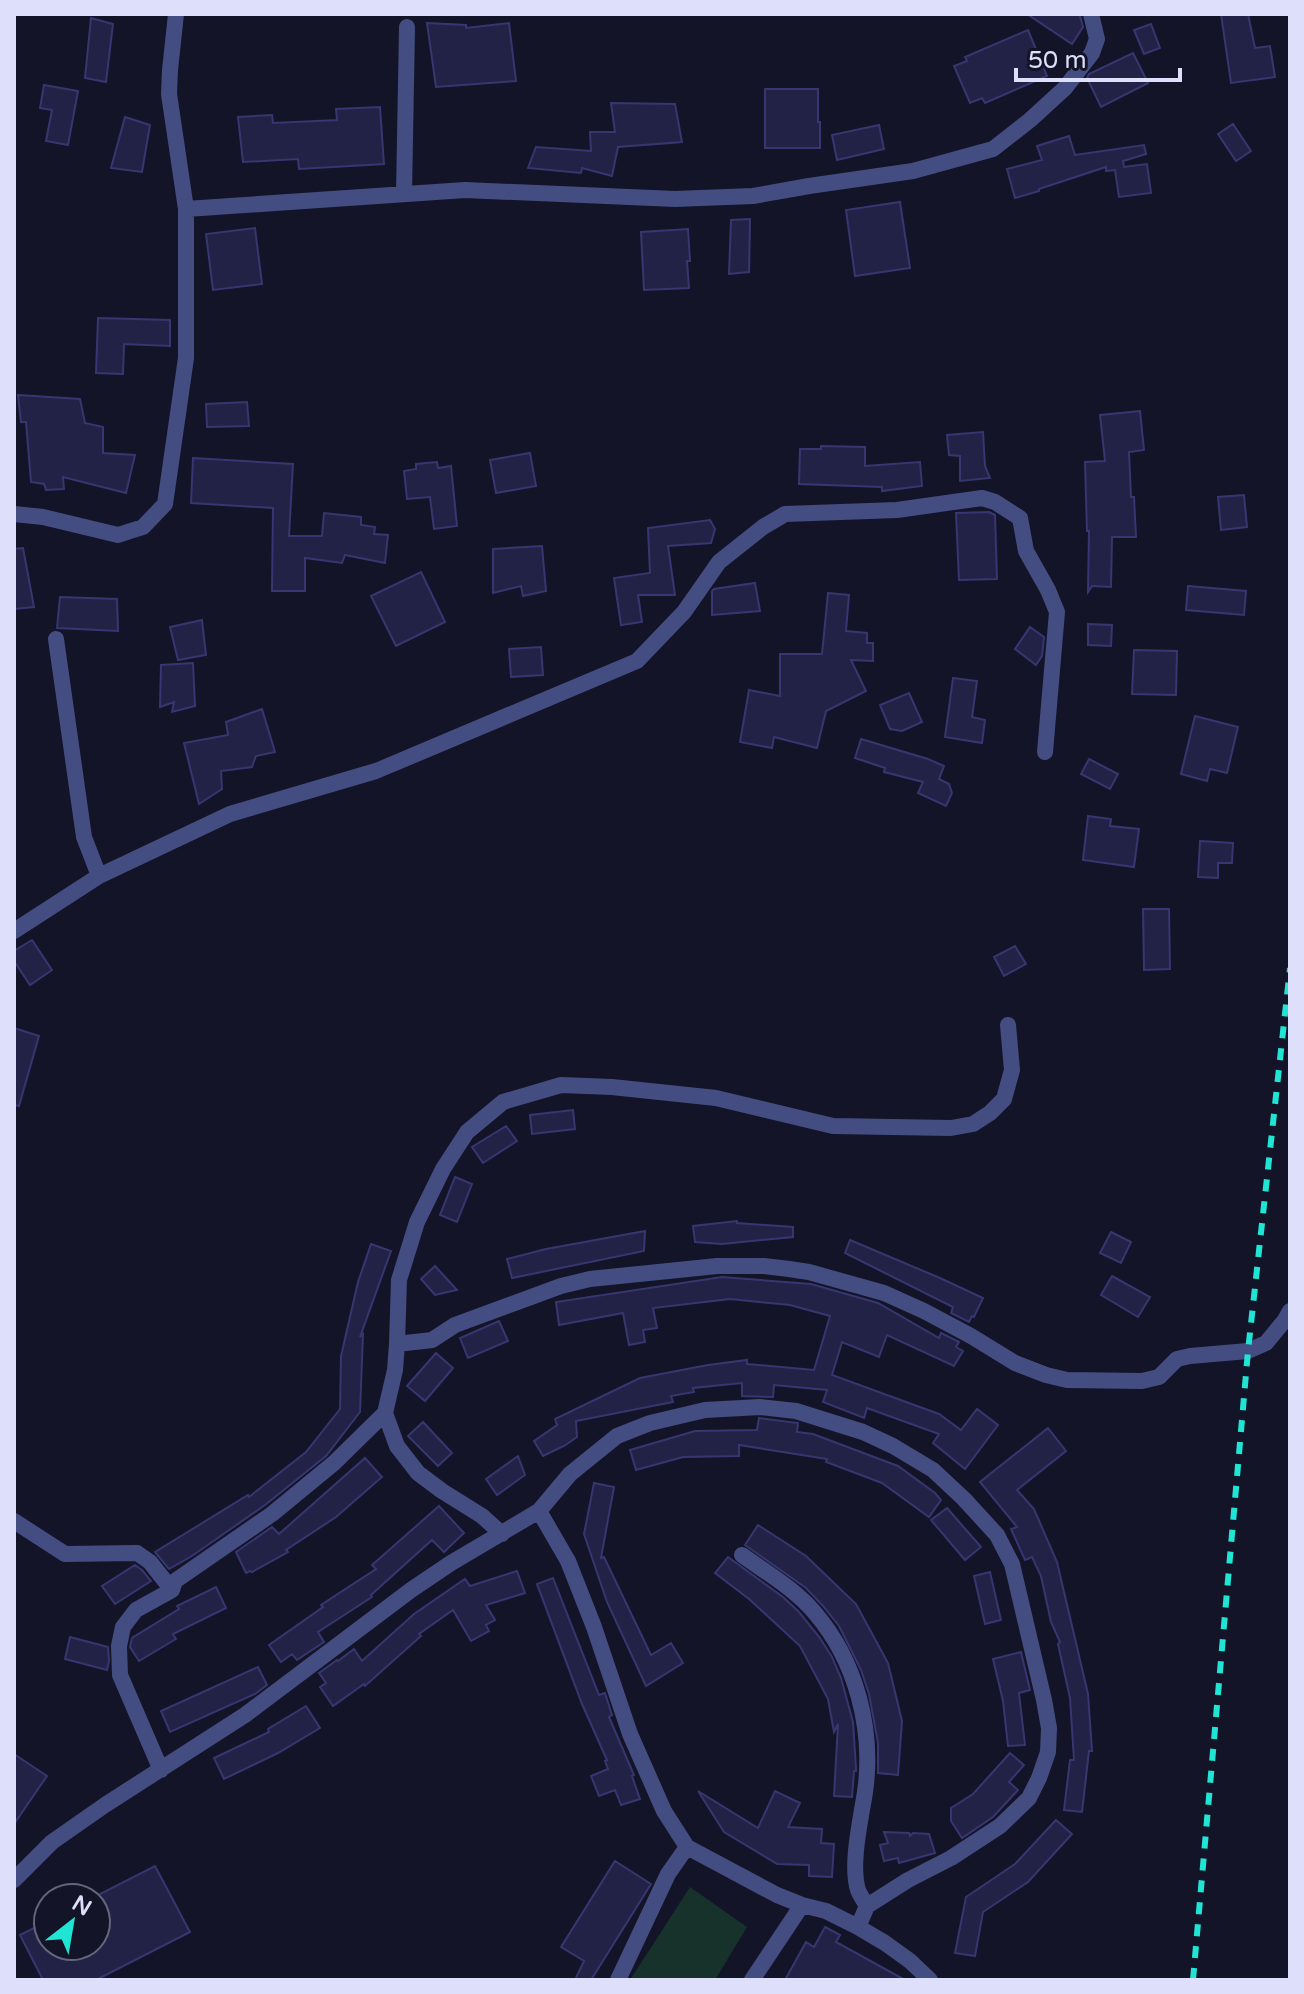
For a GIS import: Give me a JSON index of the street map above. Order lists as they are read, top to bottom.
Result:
{
  "scale_bar": "50 m",
  "north": "top right"
}
